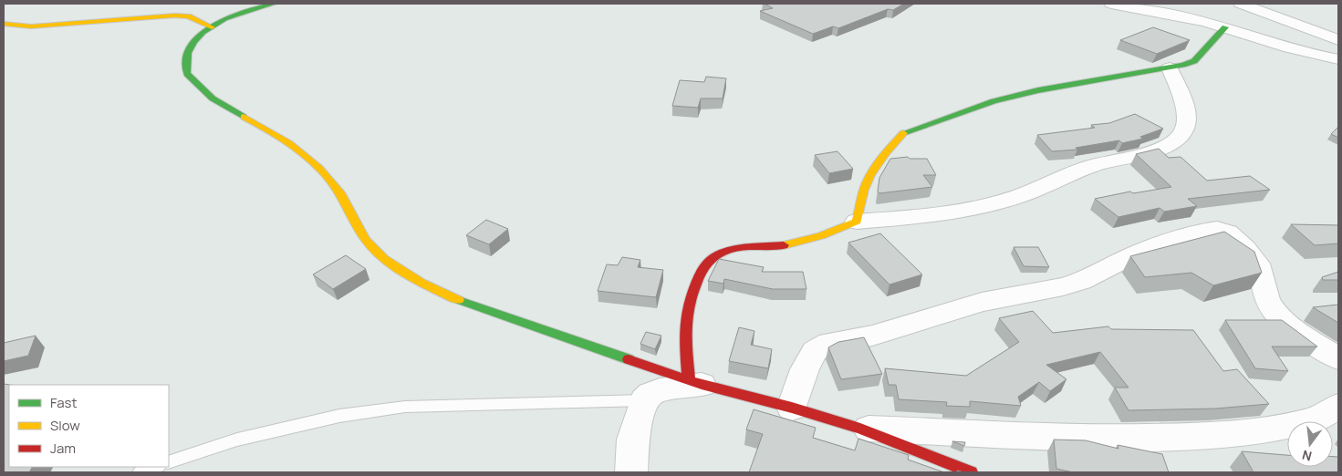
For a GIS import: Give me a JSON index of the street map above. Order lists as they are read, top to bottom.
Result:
{
  "legend": ["Fast", "Slow", "Jam"],
  "north": "bottom"
}
